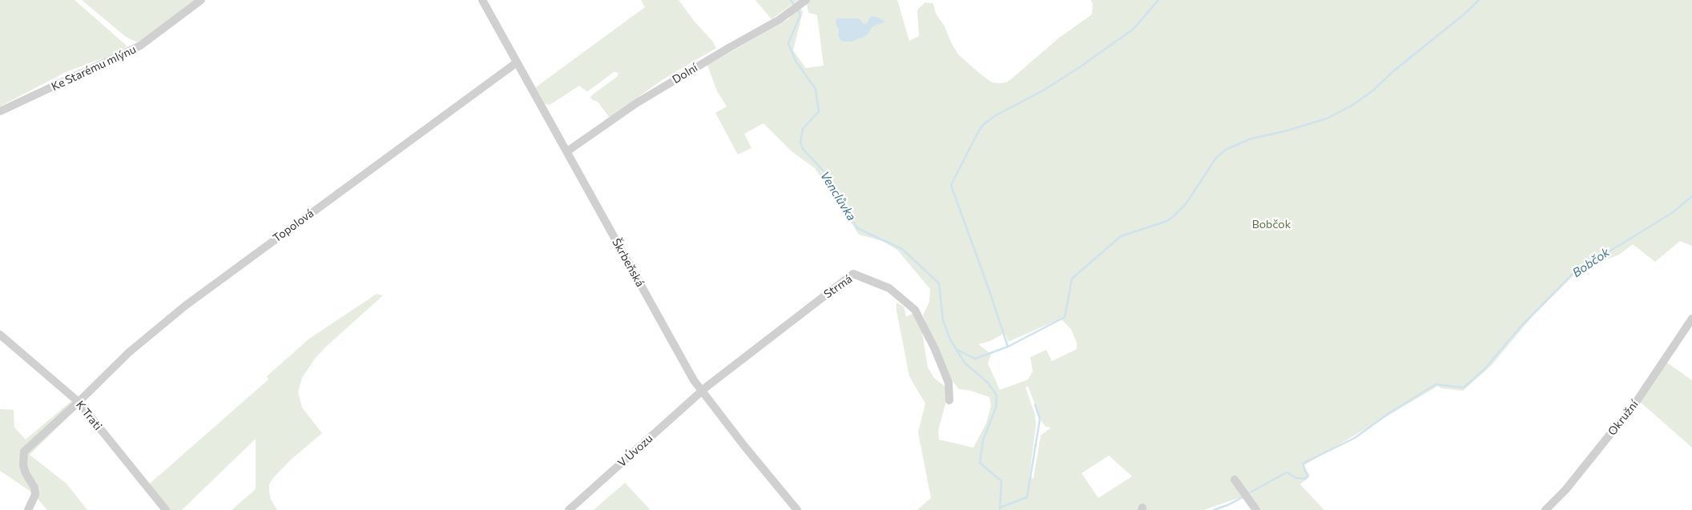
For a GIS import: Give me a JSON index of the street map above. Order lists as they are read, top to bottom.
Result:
{
  "streets": {
    "street": [
      "Ke Starému mlýnu",
      "Dolní",
      "Topolová",
      "Škrbeňská",
      "Strmá",
      "K Trati",
      "Okružní",
      "V Úvozu"
    ]
  },
  "crossings": [
    ["Dolní", "Škrbeňská"],
    ["Topolová", "Škrbeňská"],
    ["Topolová", "K Trati"],
    ["Škrbeňská", "Strmá"],
    ["Škrbeňská", "V Úvozu"],
    ["Strmá", "V Úvozu"]
  ],
  "water": ["Venclůvka", "Bobčok"],
  "parks": ["Bobčok"]
}
